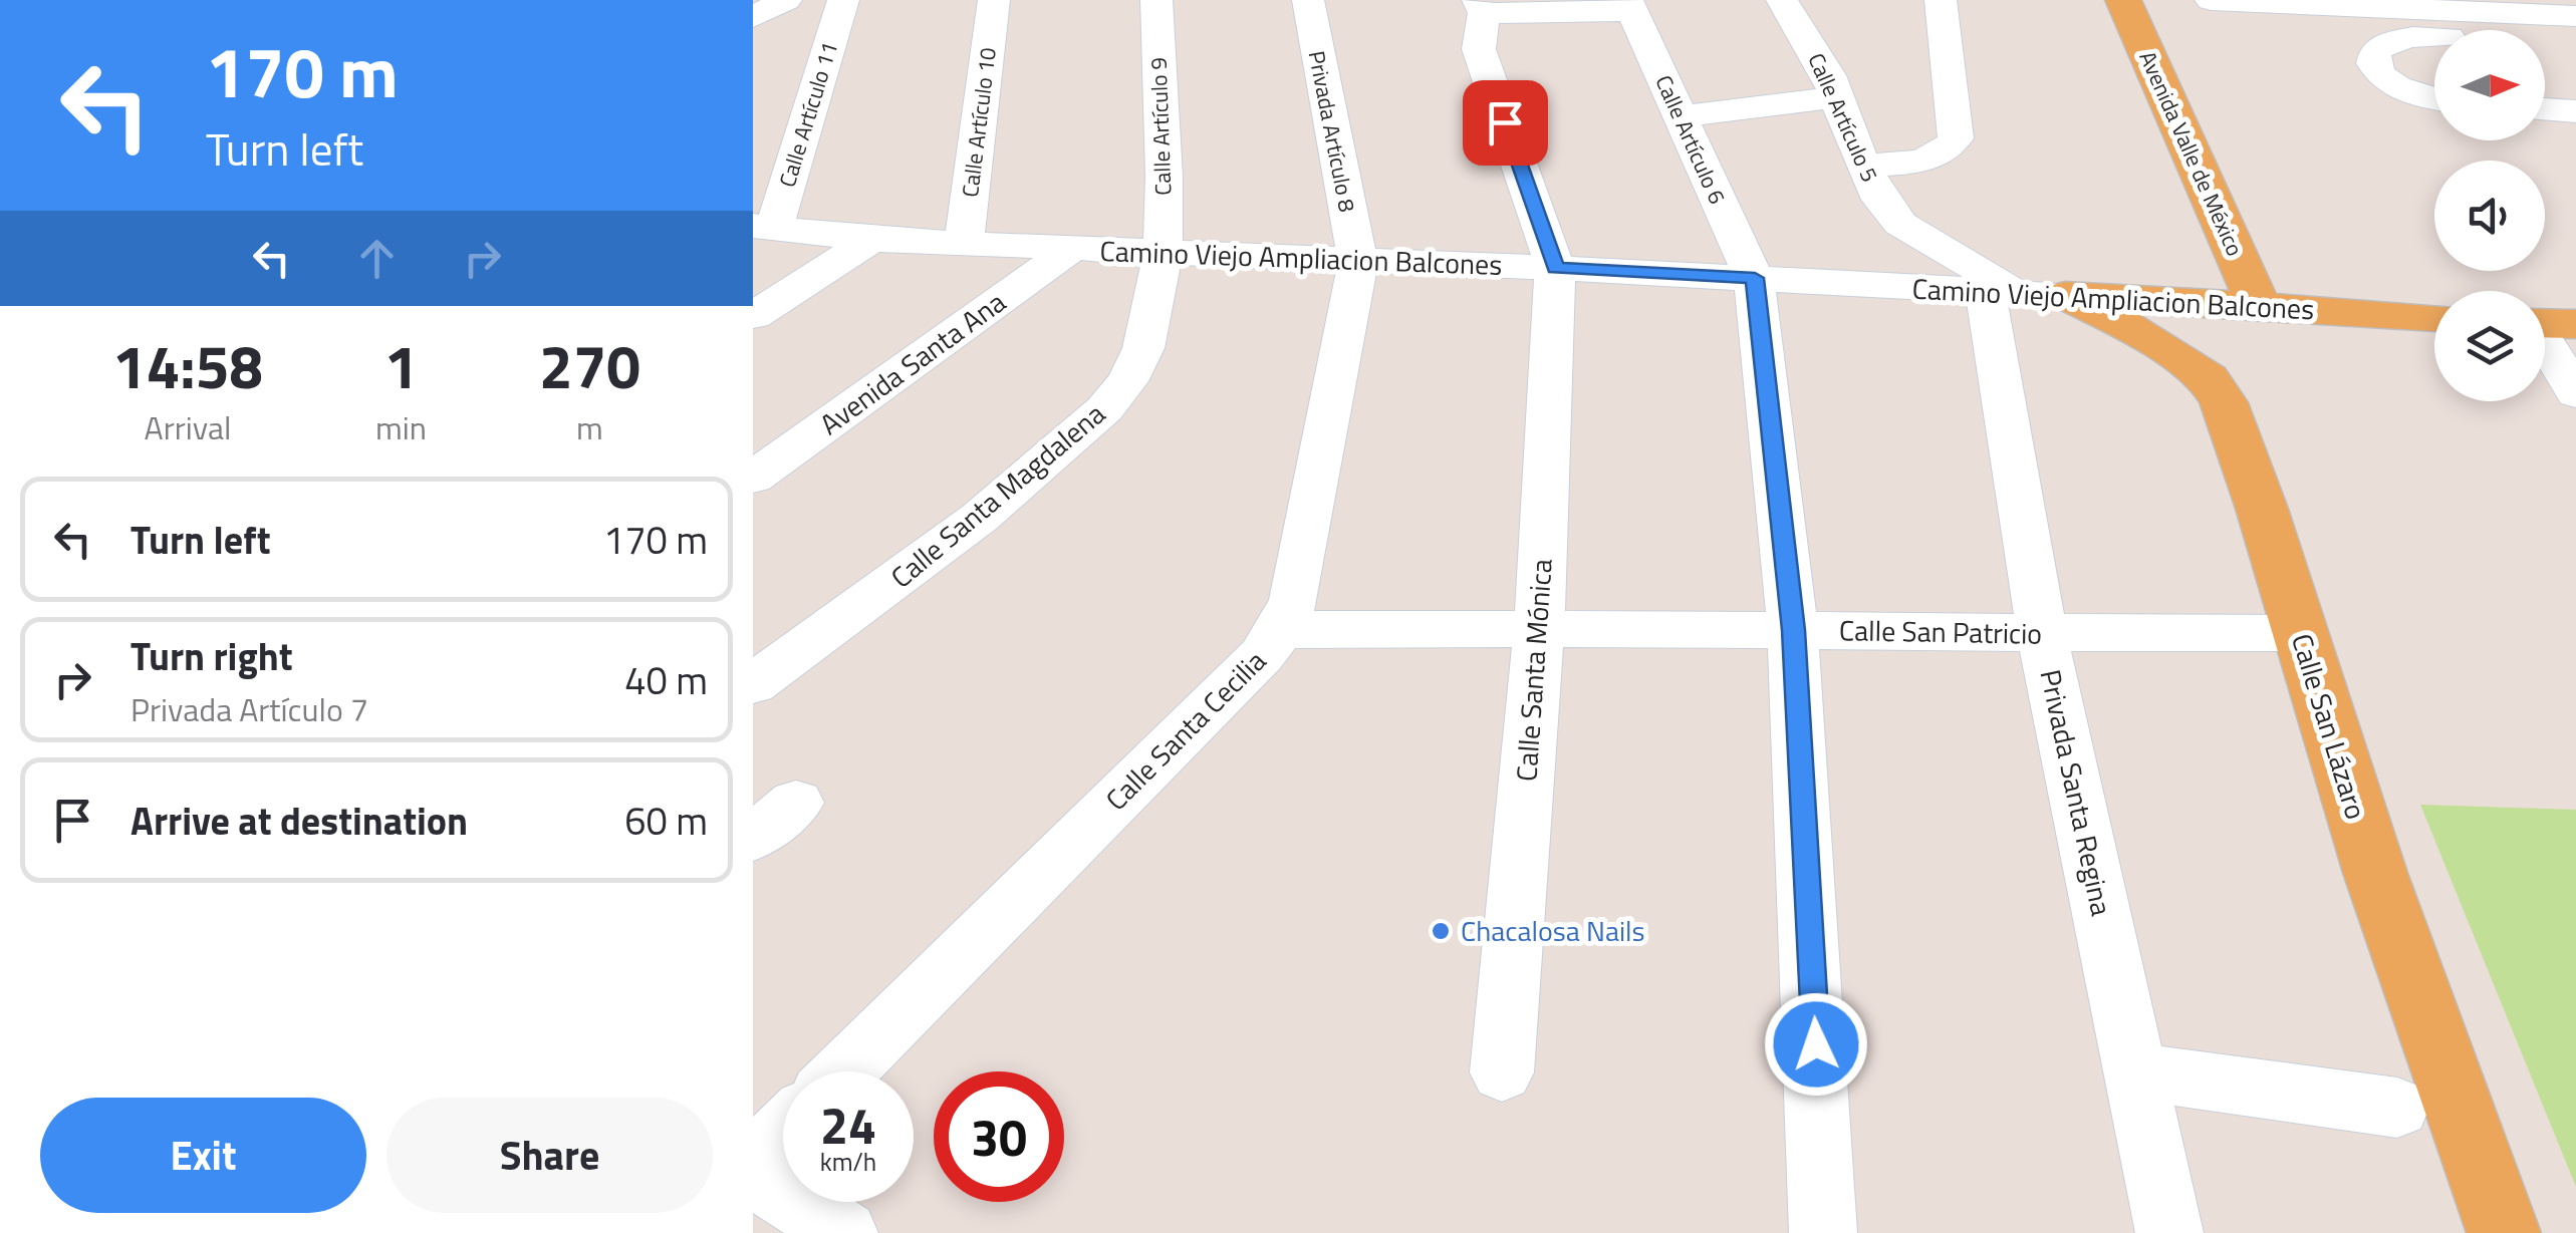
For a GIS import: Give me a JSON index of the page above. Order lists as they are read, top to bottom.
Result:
{
  "streets": {
    "main road": ["Avenida Valle de México", "Camino Viejo Ampliacion Balcones", "Calle San Lázaro"],
    "street": [
      "Calle Artículo 11",
      "Calle Artículo 5",
      "Calle Artículo 10",
      "Calle Artículo 9",
      "Privada Artículo 8",
      "Calle Artículo 6",
      "Avenida Santa Ana",
      "Calle Santa Magdalena",
      "Calle San Patricio",
      "Calle Santa Mónica",
      "Calle Santa Cecilia",
      "Privada Santa Regina"
    ]
  },
  "crossings": [
    ["Calle Artículo 11", "Camino Viejo Ampliacion Balcones"],
    ["Calle Artículo 5", "Camino Viejo Ampliacion Balcones"],
    ["Calle Artículo 5", "Calle San Lázaro"],
    ["Calle Artículo 5", "Privada Santa Regina"],
    ["Calle Artículo 10", "Camino Viejo Ampliacion Balcones"],
    ["Calle Artículo 9", "Camino Viejo Ampliacion Balcones"],
    ["Calle Artículo 9", "Calle Santa Magdalena"],
    ["Privada Artículo 8", "Camino Viejo Ampliacion Balcones"],
    ["Privada Artículo 8", "Calle Santa Cecilia"],
    ["Calle Artículo 6", "Camino Viejo Ampliacion Balcones"],
    ["Calle Artículo 6", "Calle San Patricio"],
    ["Avenida Valle de México", "Camino Viejo Ampliacion Balcones"],
    ["Camino Viejo Ampliacion Balcones", "Avenida Santa Ana"],
    ["Camino Viejo Ampliacion Balcones", "Calle Santa Magdalena"],
    ["Camino Viejo Ampliacion Balcones", "Calle Santa Mónica"],
    ["Camino Viejo Ampliacion Balcones", "Calle San Lázaro"],
    ["Camino Viejo Ampliacion Balcones", "Calle Santa Cecilia"],
    ["Camino Viejo Ampliacion Balcones", "Privada Santa Regina"],
    ["Calle San Patricio", "Calle Santa Mónica"],
    ["Calle San Patricio", "Calle San Lázaro"],
    ["Calle San Patricio", "Calle Santa Cecilia"],
    ["Calle San Patricio", "Privada Santa Regina"],
    ["Calle San Lázaro", "Privada Santa Regina"]
  ],
  "places": ["Chacalosa Nails"],
  "north": "right",
  "page": {
    "turn": ["170 m", "Turn left"],
    "eta": [
      "14:58",
      "Arrival",
      "1",
      "min",
      "270",
      "m"
    ],
    "list": [
      {
        "name": "Turn left",
        "value": "170 m"
      },
      {
        "name": "Turn right",
        "note": "Privada Artículo 7",
        "value": "40 m"
      },
      {
        "name": "Arrive at destination",
        "value": "60 m"
      }
    ],
    "speed": "24 km/h",
    "limit": "30",
    "buttons": ["Exit", "Share"]
  }
}
